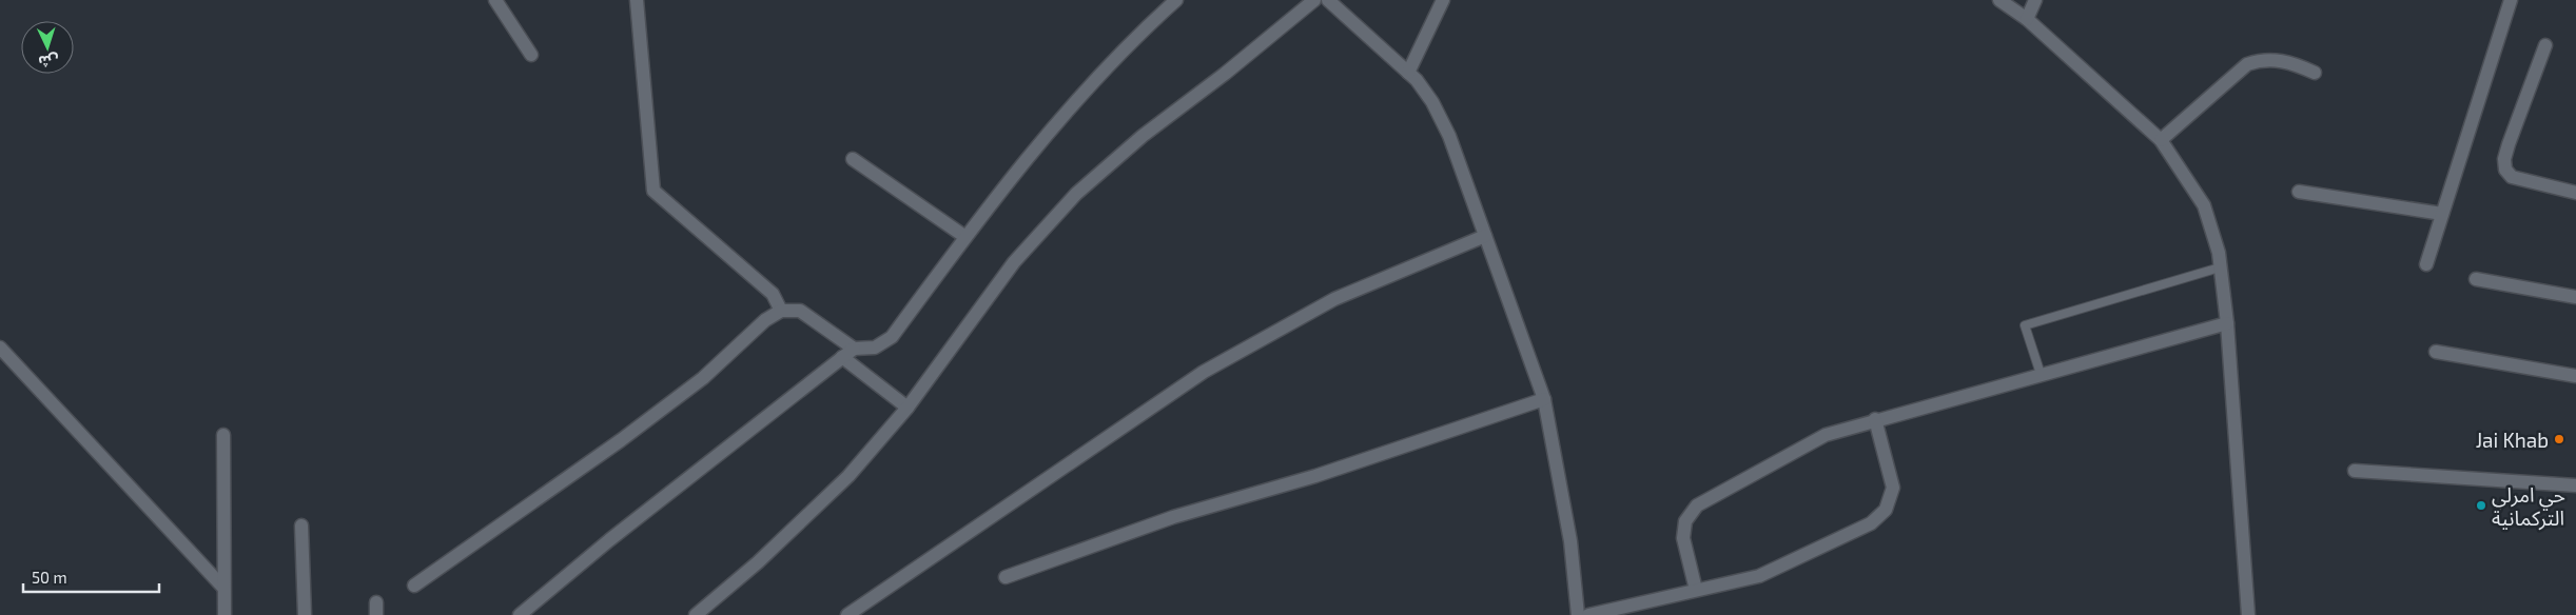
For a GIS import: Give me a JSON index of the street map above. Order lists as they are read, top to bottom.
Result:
{
  "places": ["Jai Khab", "حي امرلي التركمانية"],
  "scale_bar": "50 m",
  "north": "bottom"
}
